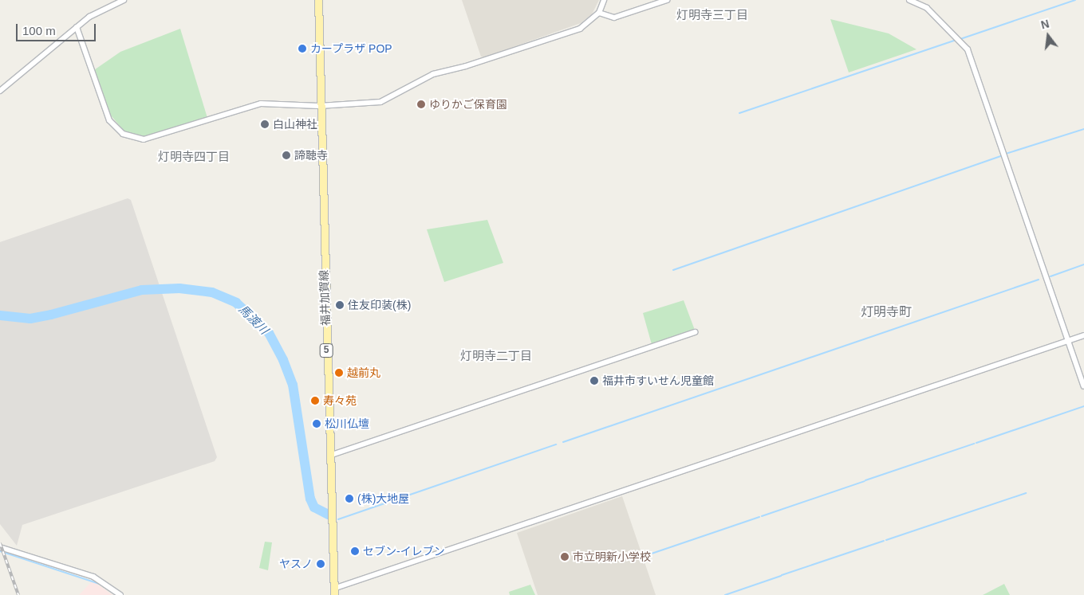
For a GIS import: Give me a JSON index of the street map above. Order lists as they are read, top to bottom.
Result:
{
  "streets": {
    "main road": ["福井加賀線", "5"]
  },
  "districts": [
    "灯明寺三丁目",
    "灯明寺四丁目",
    "灯明寺町",
    "灯明寺二丁目"
  ],
  "water": ["馬渡川"],
  "places": [
    "カープラザ POP",
    "ゆりかご保育園",
    "白山神社",
    "諦聴寺",
    "住友印装(株)",
    "越前丸",
    "福井市すいせん児童館",
    "寿々苑",
    "松川仏壇",
    "(株)大地屋",
    "セブン-イレブン",
    "市立明新小学校",
    "ヤスノ"
  ],
  "scale_bar": "100 m",
  "north": "top"
}
